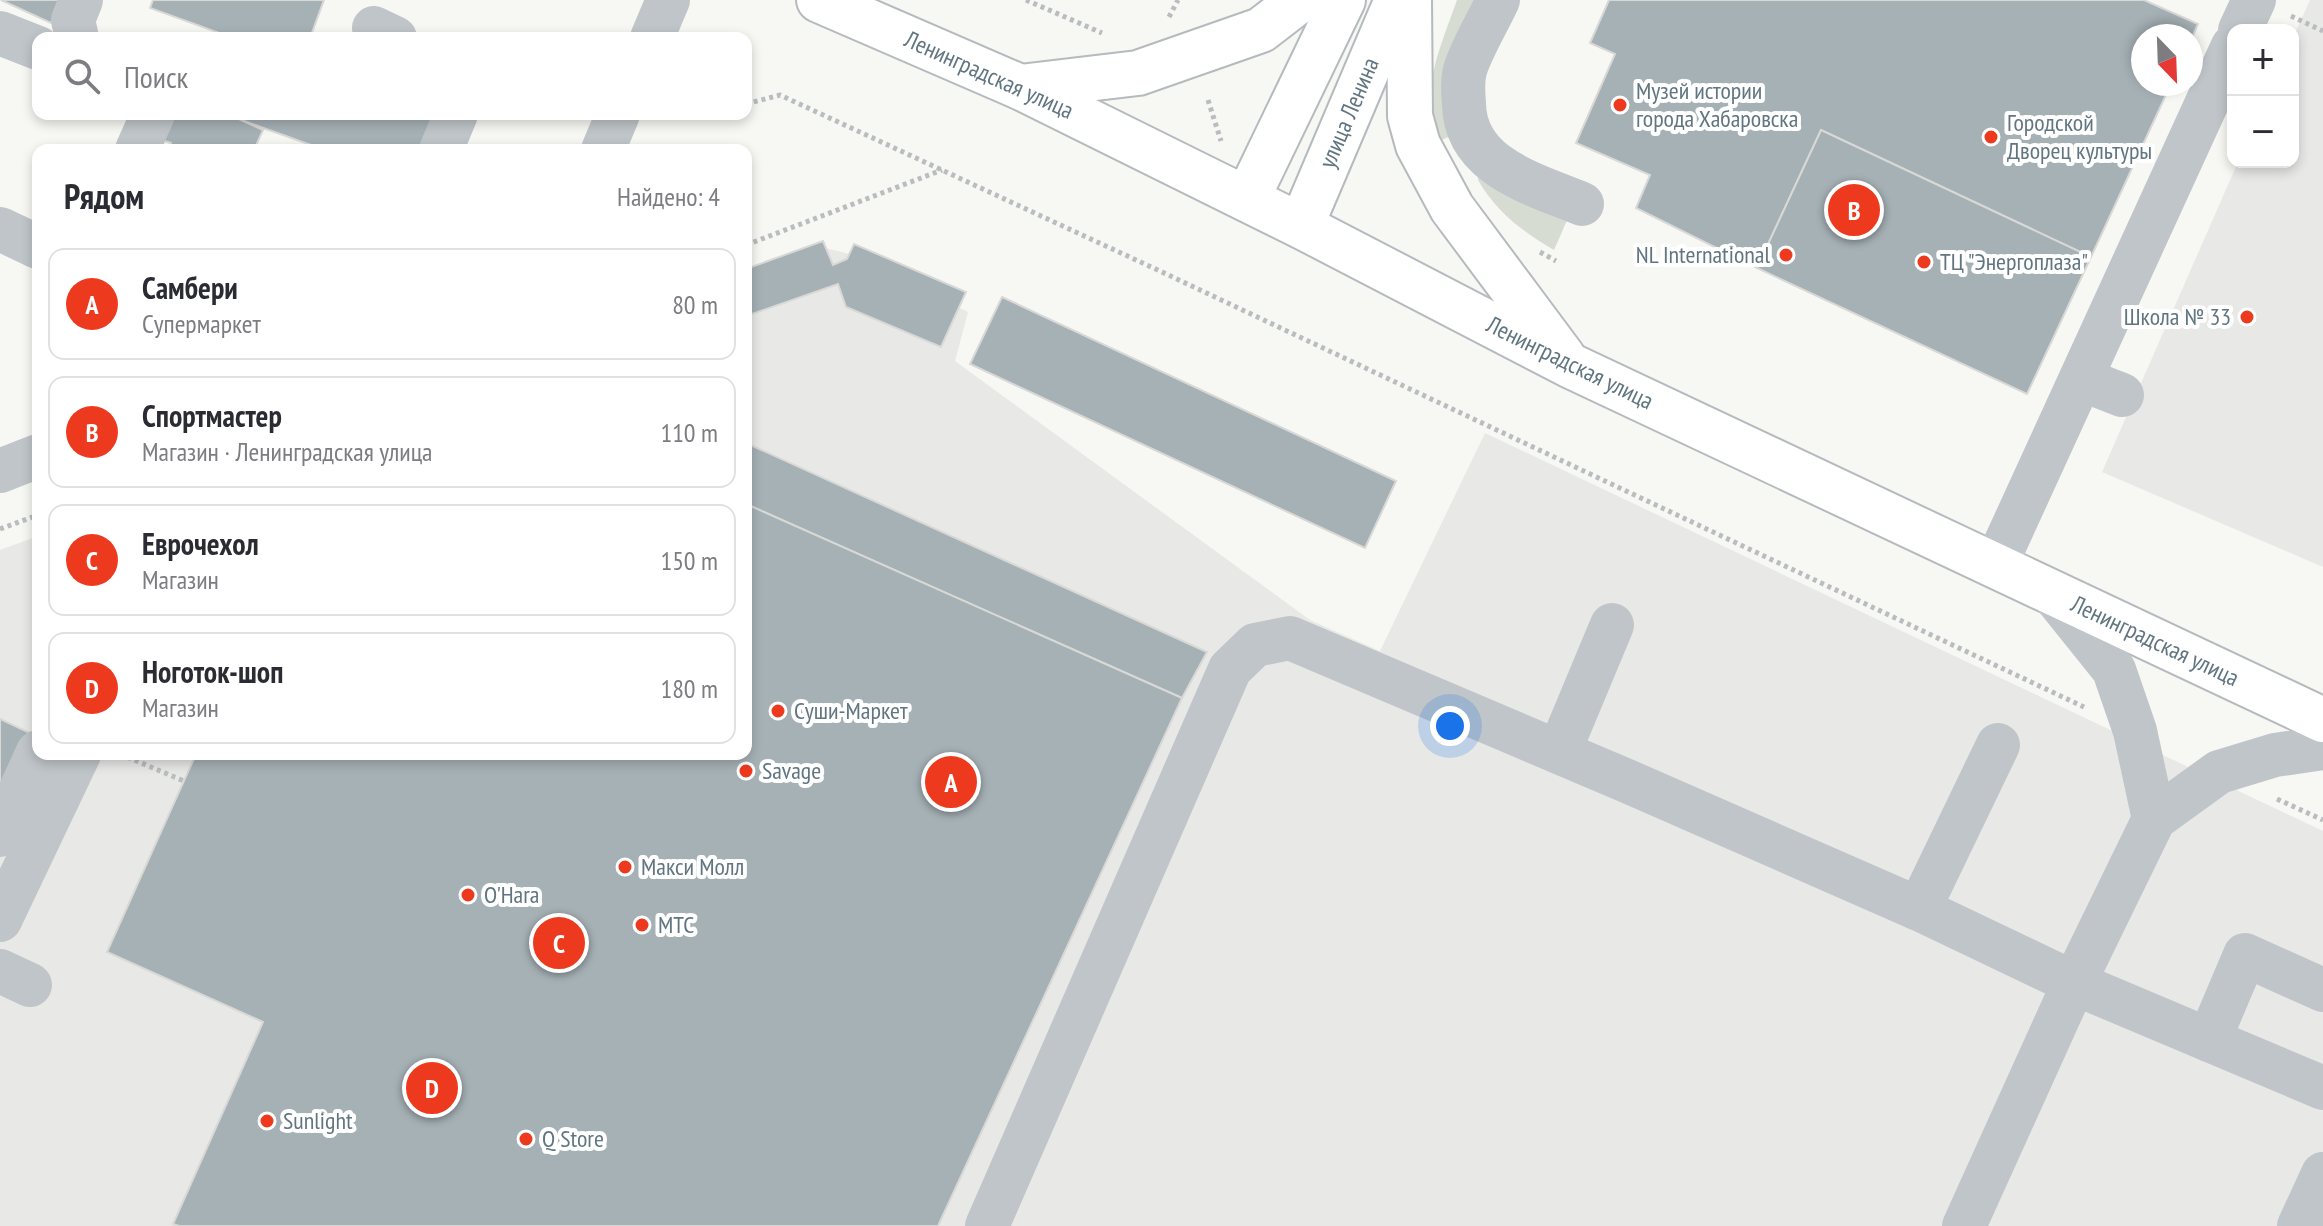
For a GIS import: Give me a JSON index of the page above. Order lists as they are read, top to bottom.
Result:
{
  "streets": {
    "main road": ["Ленинградская улица", "улица Ленина"]
  },
  "crossings": [
    ["Ленинградская улица", "улица Ленина"]
  ],
  "places": [
    "Музей истории города Хабаровска",
    "Городской Дворец культуры",
    "NL International",
    "ТЦ \"Энергоплаза\"",
    "Школа № 33",
    "Суши-Маркет",
    "Savage",
    "Макси Молл",
    "O'Hara",
    "МТС",
    "Sunlight",
    "Q Store"
  ],
  "north": "bottom right",
  "page": {
    "map_buttons": ["+", "−"],
    "search": "Поиск",
    "heading": ["Рядом", "Найдено: 4"],
    "pins": [
      "B",
      "A",
      "C",
      "D"
    ],
    "list": [
      {
        "mark": "A",
        "name": "Самбери",
        "note": "Супермаркет",
        "value": "80 m"
      },
      {
        "mark": "B",
        "name": "Спортмастер",
        "note": "Магазин · Ленинградская улица",
        "value": "110 m"
      },
      {
        "mark": "C",
        "name": "Еврочехол",
        "note": "Магазин",
        "value": "150 m"
      },
      {
        "mark": "D",
        "name": "Ноготок-шоп",
        "note": "Магазин",
        "value": "180 m"
      }
    ]
  }
}
